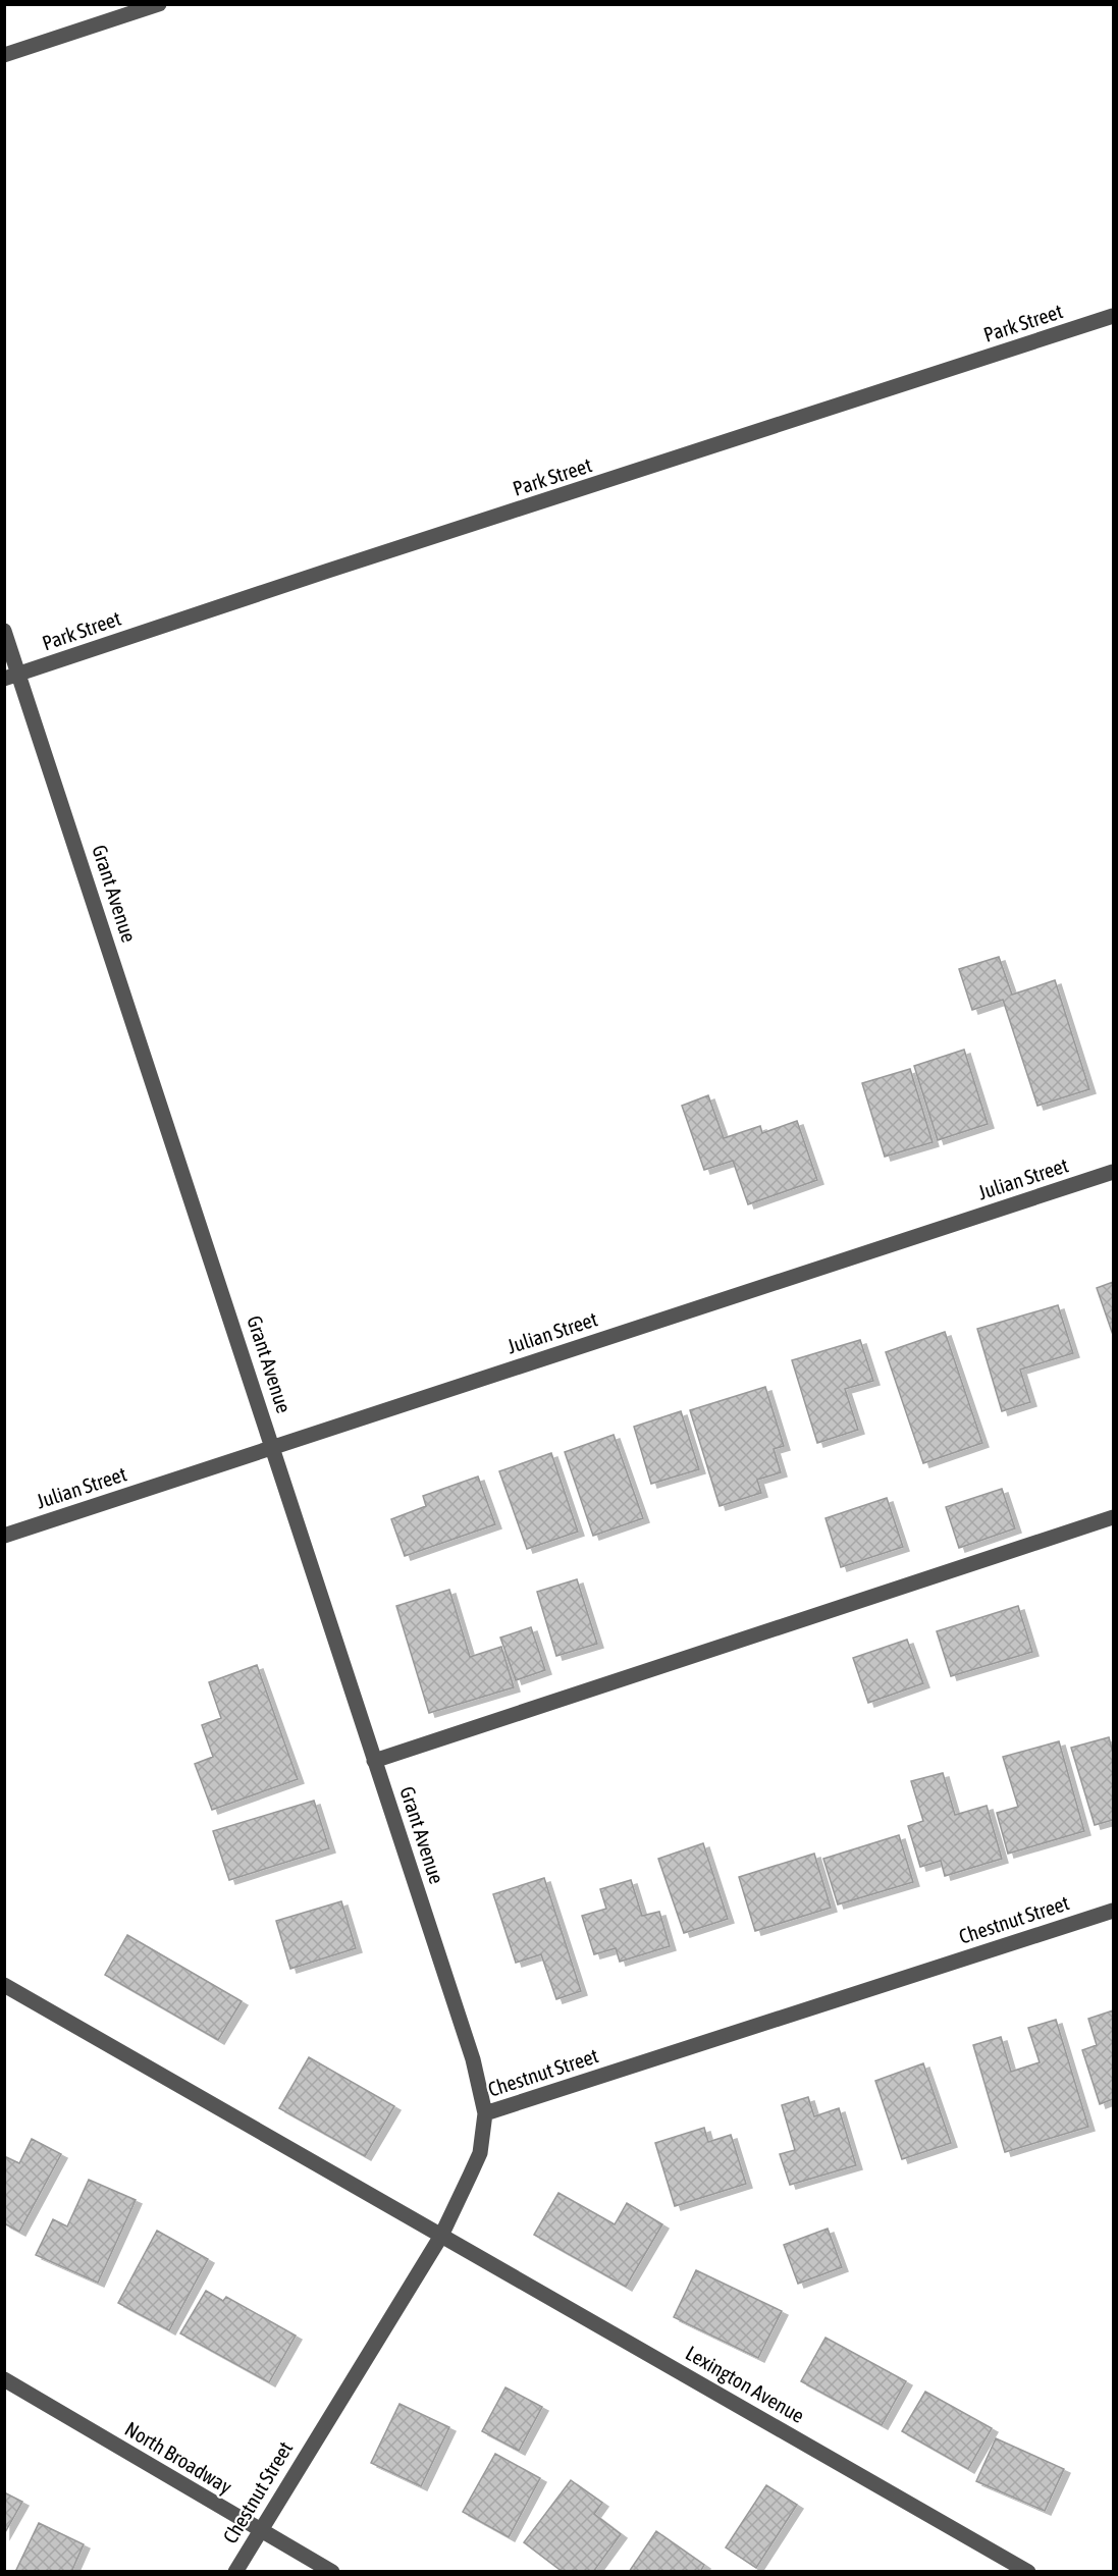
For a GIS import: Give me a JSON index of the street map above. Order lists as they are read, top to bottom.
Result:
{
  "streets": {
    "street": [
      "Park Street",
      "Grant Avenue",
      "Julian Street",
      "Chestnut Street",
      "Lexington Avenue",
      "North Broadway"
    ]
  },
  "crossings": [
    ["Park Street", "Grant Avenue"],
    ["Grant Avenue", "Julian Street"],
    ["Grant Avenue", "Chestnut Street"],
    ["Chestnut Street", "Lexington Avenue"],
    ["Chestnut Street", "North Broadway"]
  ]
}
